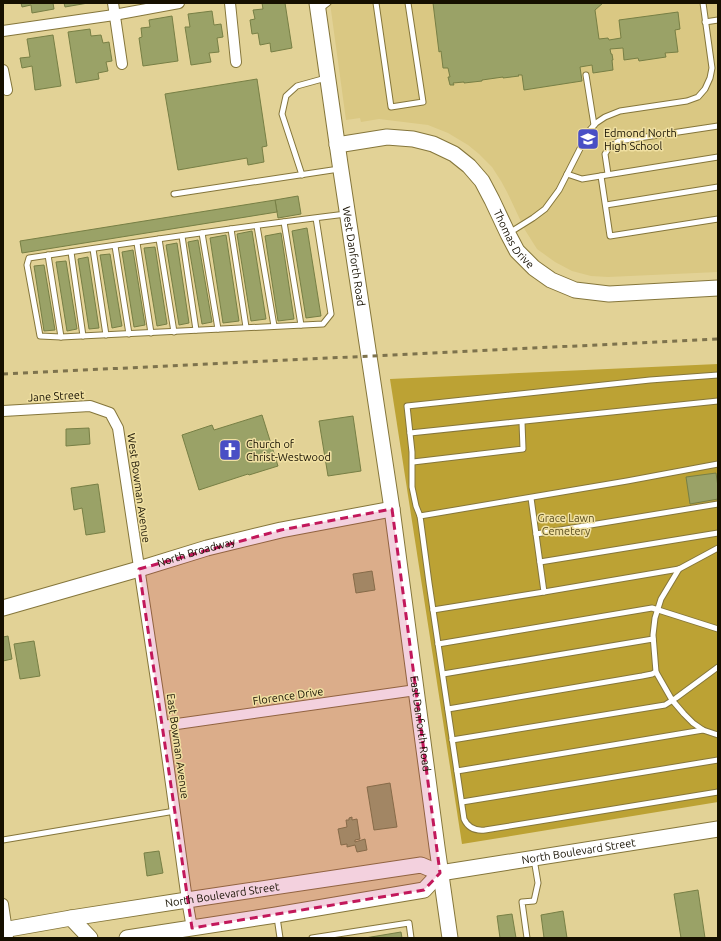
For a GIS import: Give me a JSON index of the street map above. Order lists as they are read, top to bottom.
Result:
{
  "streets": {
    "main road": [
      "Thomas Drive",
      "West Danforth Road",
      "North Broadway",
      "East Danforth Road",
      "North Boulevard Street"
    ],
    "street": [
      "Jane Street",
      "West Bowman Avenue",
      "Florence Drive",
      "East Bowman Avenue"
    ]
  },
  "crossings": [
    ["Thomas Drive", "West Danforth Road"],
    ["West Danforth Road", "North Broadway"],
    ["West Danforth Road", "East Danforth Road"],
    ["Jane Street", "West Bowman Avenue"],
    ["West Bowman Avenue", "North Broadway"],
    ["West Bowman Avenue", "East Bowman Avenue"],
    ["North Broadway", "East Danforth Road"],
    ["North Broadway", "East Bowman Avenue"],
    ["Florence Drive", "East Danforth Road"],
    ["Florence Drive", "East Bowman Avenue"],
    ["East Danforth Road", "North Boulevard Street"],
    ["East Bowman Avenue", "North Boulevard Street"]
  ],
  "parks": ["Grace Lawn Cemetery"],
  "places": {
    "school or university": ["Edmond North High School"],
    "church": ["Church of Christ-Westwood"]
  }
}
